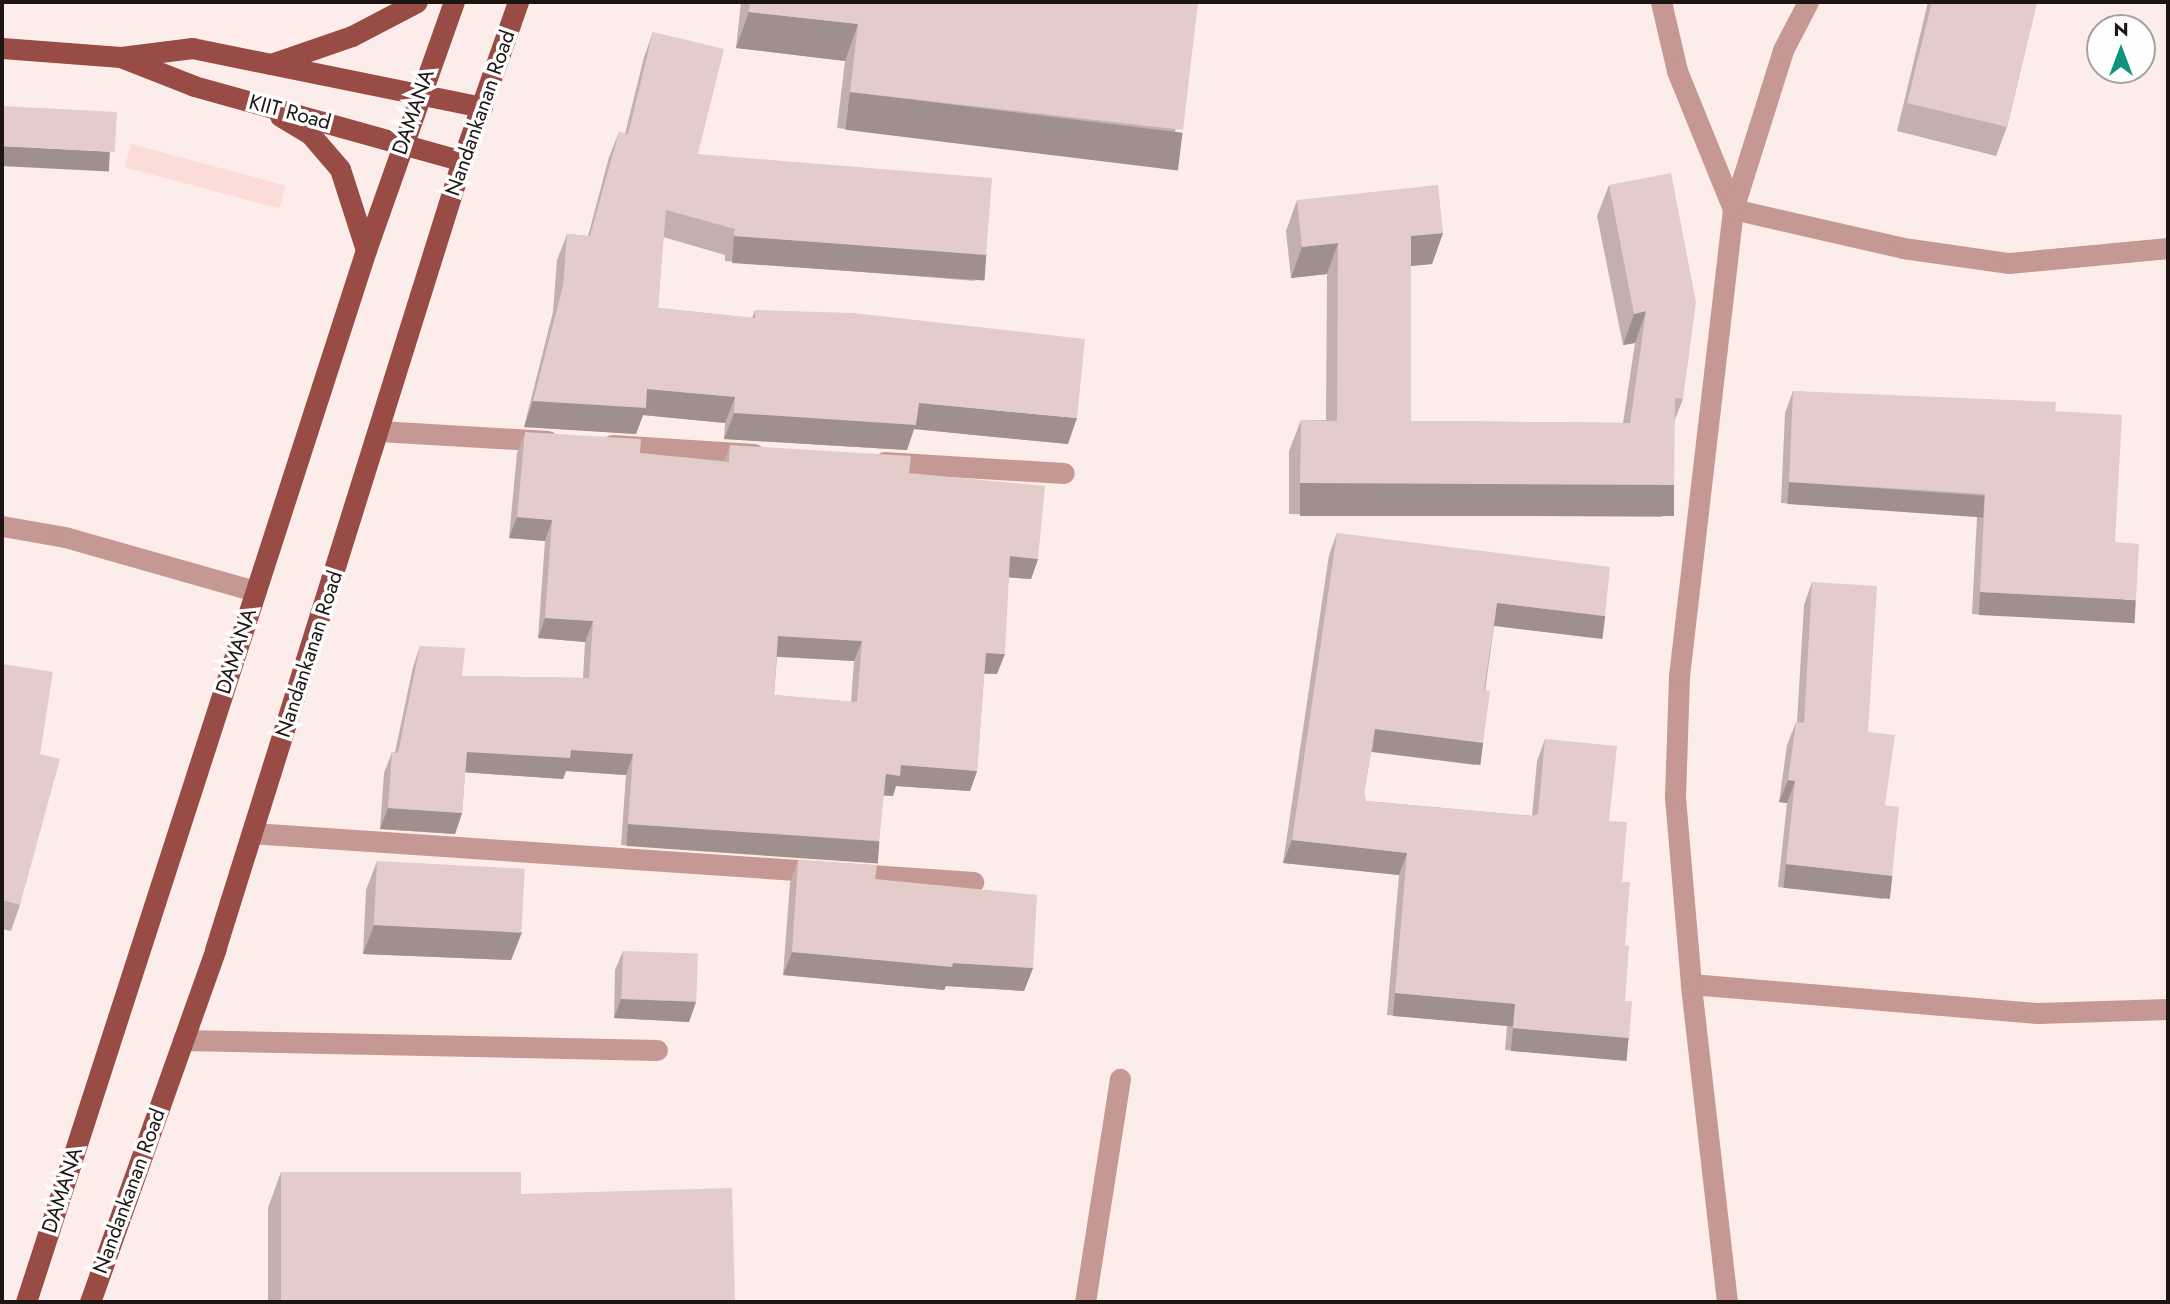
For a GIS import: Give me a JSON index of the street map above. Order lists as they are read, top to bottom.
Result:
{
  "streets": {
    "main road": ["KIIT Road", "DAMANA", "Nandankanan Road"]
  },
  "crossings": [
    ["KIIT Road", "DAMANA"],
    ["KIIT Road", "Nandankanan Road"]
  ],
  "north": "top"
}
